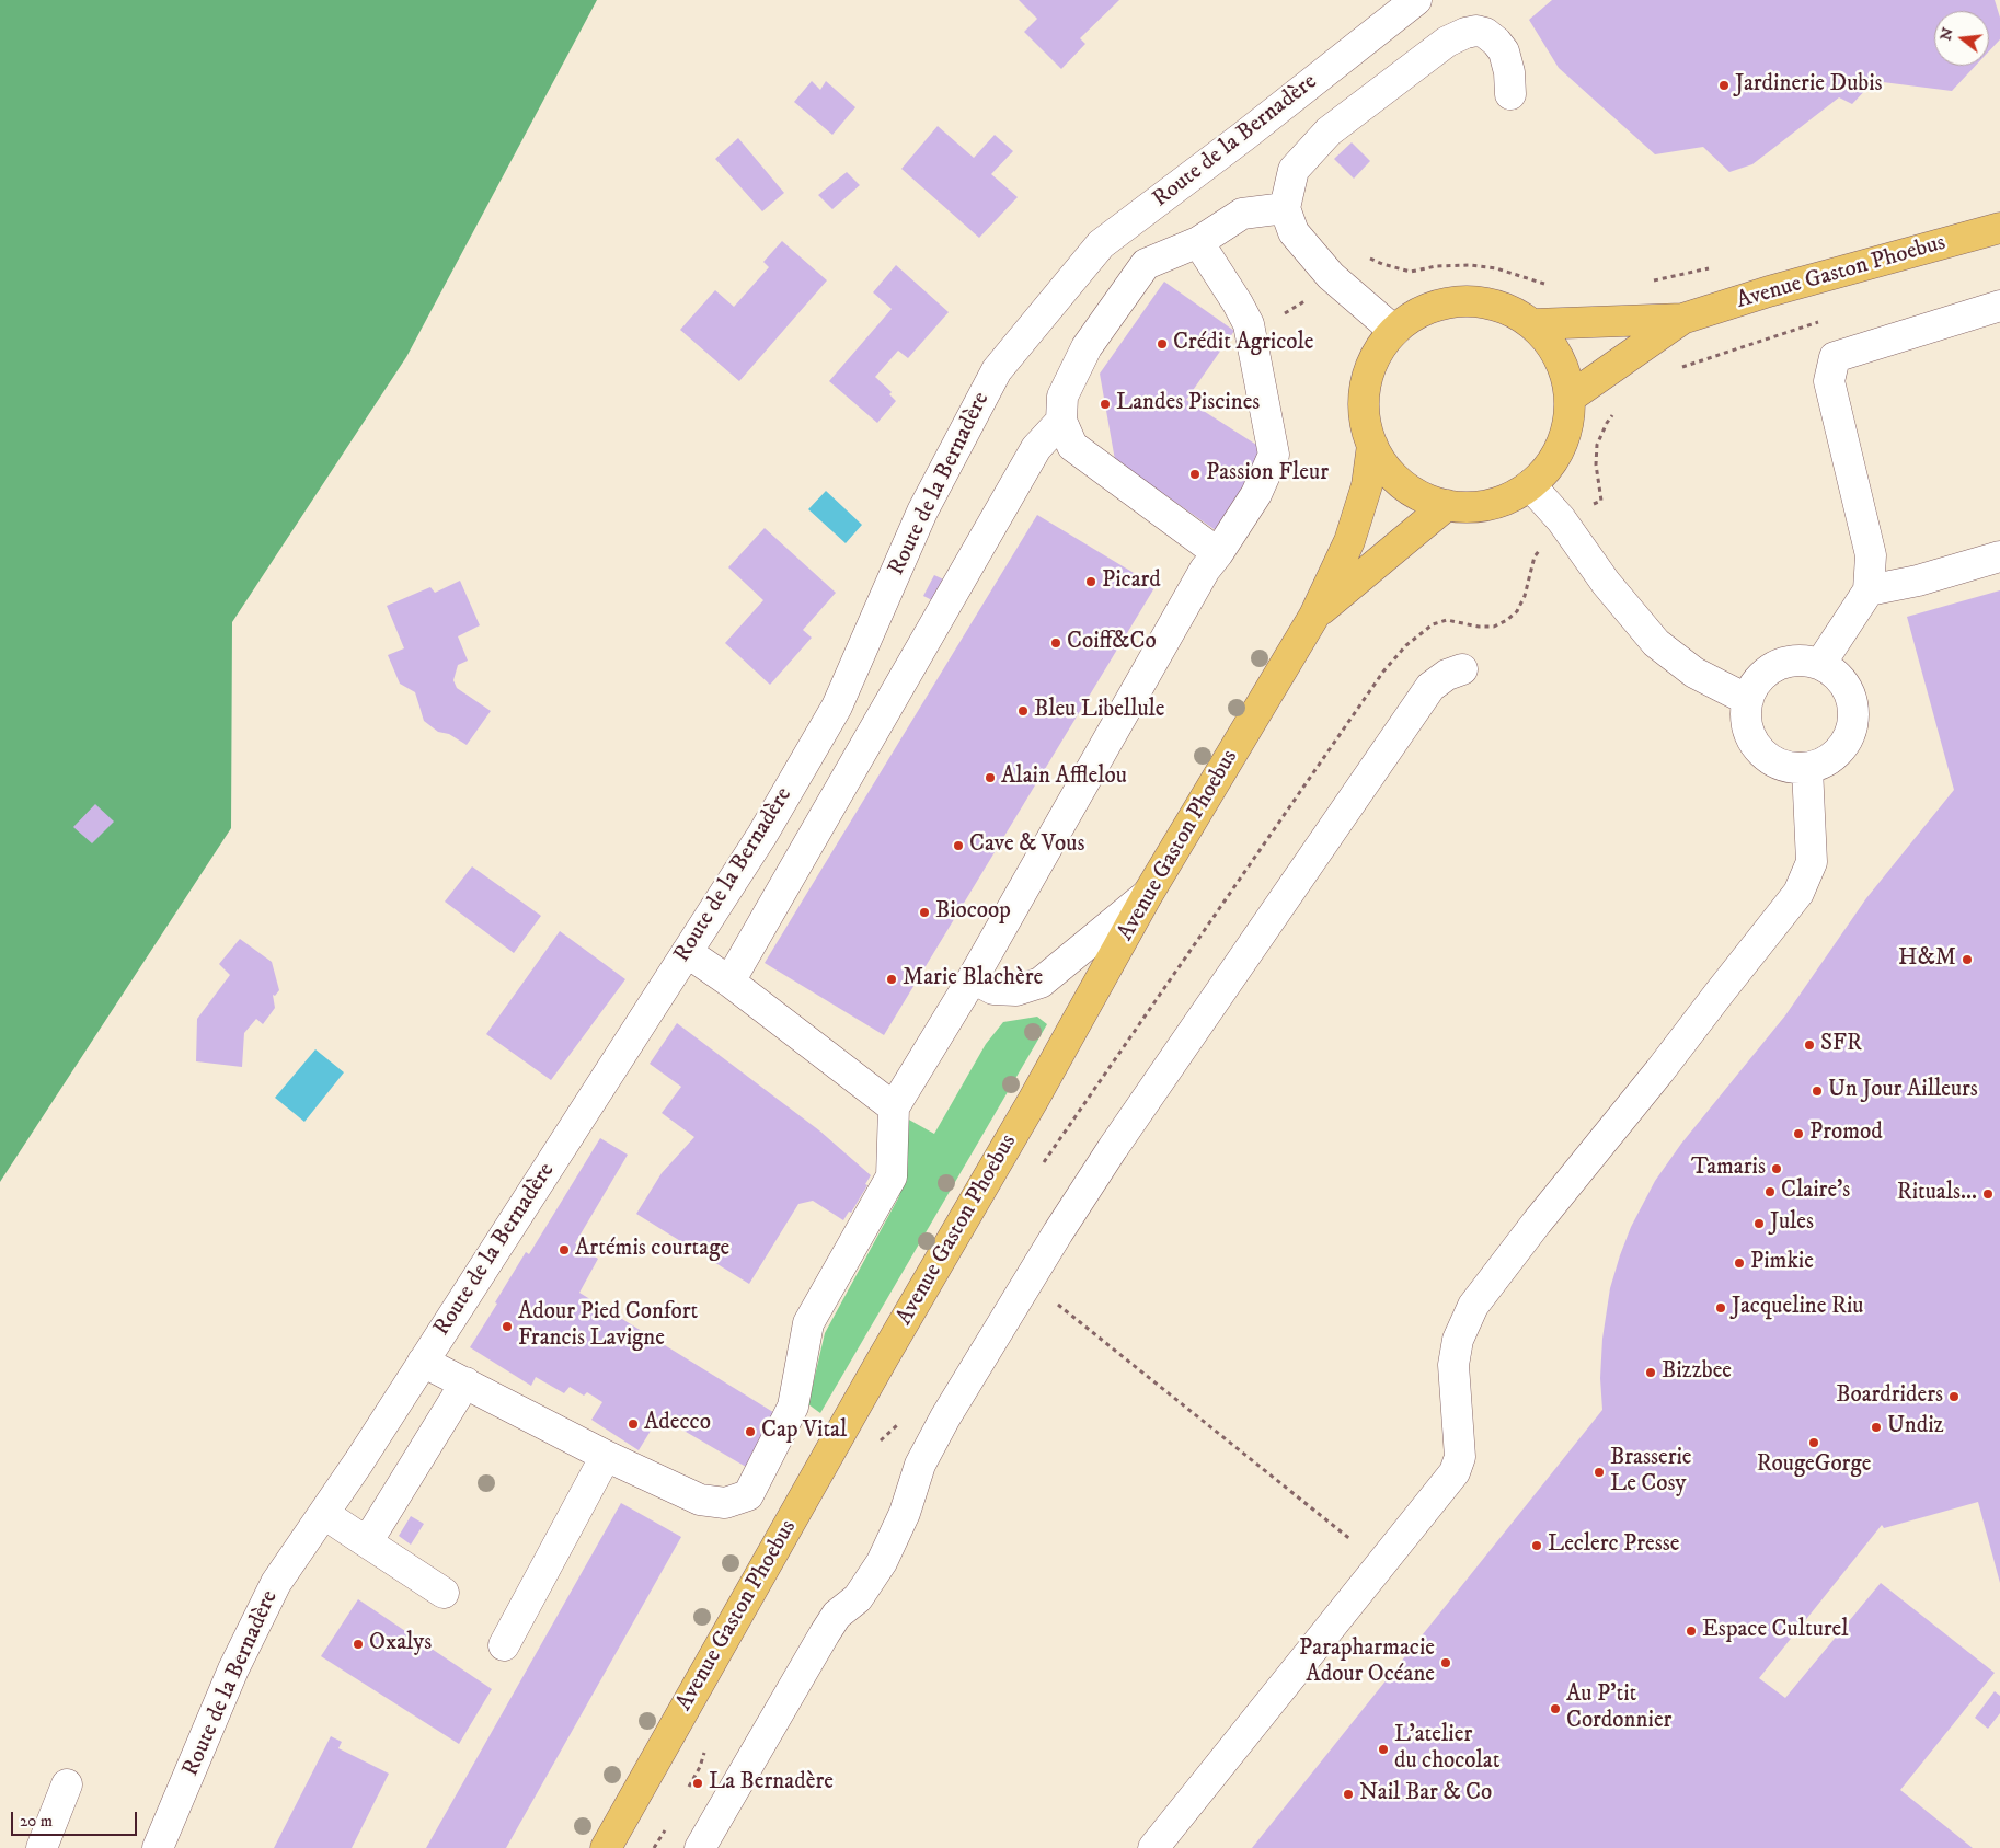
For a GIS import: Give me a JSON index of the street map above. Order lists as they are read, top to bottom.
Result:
{
  "streets": {
    "main road": ["Avenue Gaston Phoebus"],
    "street": ["Route de la Bernadère"]
  },
  "places": [
    "Jardinerie Dubis",
    "Crédit Agricole",
    "Landes Piscines",
    "Passion Fleur",
    "Picard",
    "Coiff&Co",
    "Bleu Libellule",
    "Alain Afflelou",
    "Cave & Vous",
    "Biocoop",
    "H&M",
    "Marie Blachère",
    "SFR",
    "Un Jour Ailleurs",
    "Promod",
    "Tamaris",
    "Claire's",
    "Rituals...",
    "Jules",
    "Artémis courtage",
    "Pimkie",
    "Jacqueline Riu",
    "Adour Pied Confort Francis Lavigne",
    "Bizzbee",
    "Boardriders",
    "Adecco",
    "Undiz",
    "Cap Vital",
    "RougeGorge",
    "Brasserie Le Cosy",
    "Leclerc Presse",
    "Espace Culturel",
    "Oxalys",
    "Parapharmacie Adour Océane",
    "Au P'tit Cordonnier",
    "L'atelier du chocolat",
    "La Bernadère",
    "Nail Bar & Co"
  ],
  "scale_bar": "20 m",
  "north": "left"
}
